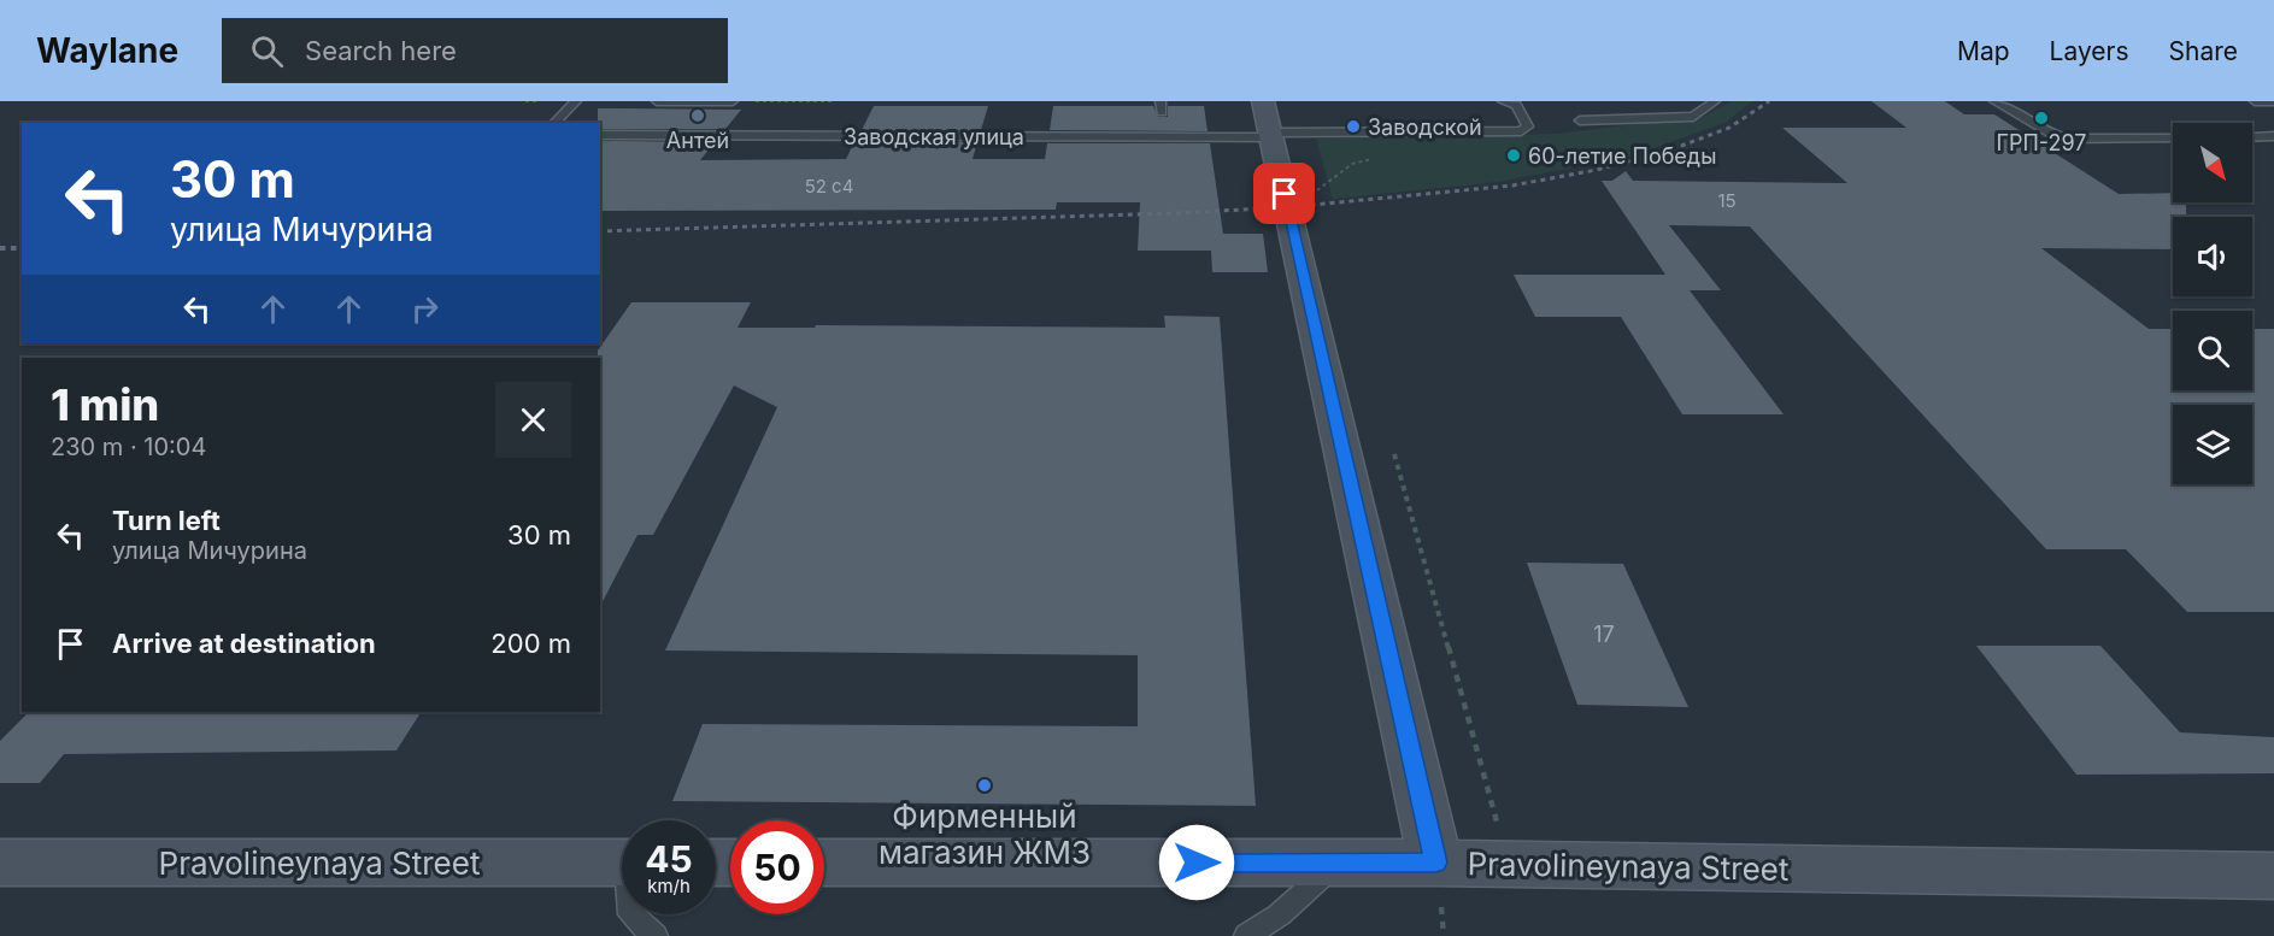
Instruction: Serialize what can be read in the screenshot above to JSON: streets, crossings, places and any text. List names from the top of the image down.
{
  "streets": {
    "main road": ["Pravolineynaya Street"],
    "lane": ["Заводская улица"]
  },
  "places": [
    "Антей",
    "ГРП-297",
    "Заводской",
    "60-летие Победы",
    "Фирменный магазин ЖМЗ"
  ],
  "house_numbers": ["52 с4", "15", "17"],
  "north": "bottom right",
  "page": {
    "header": "Waylane",
    "search": "Search here",
    "nav": ["Map", "Layers", "Share"],
    "turn": ["30 m", "улица Мичурина"],
    "heading": ["1 min", "230 m · 10:04"],
    "list": [
      {
        "name": "Turn left",
        "note": "улица Мичурина",
        "value": "30 m"
      },
      {
        "name": "Arrive at destination",
        "value": "200 m"
      }
    ],
    "speed": "45 km/h",
    "limit": "50"
  }
}
